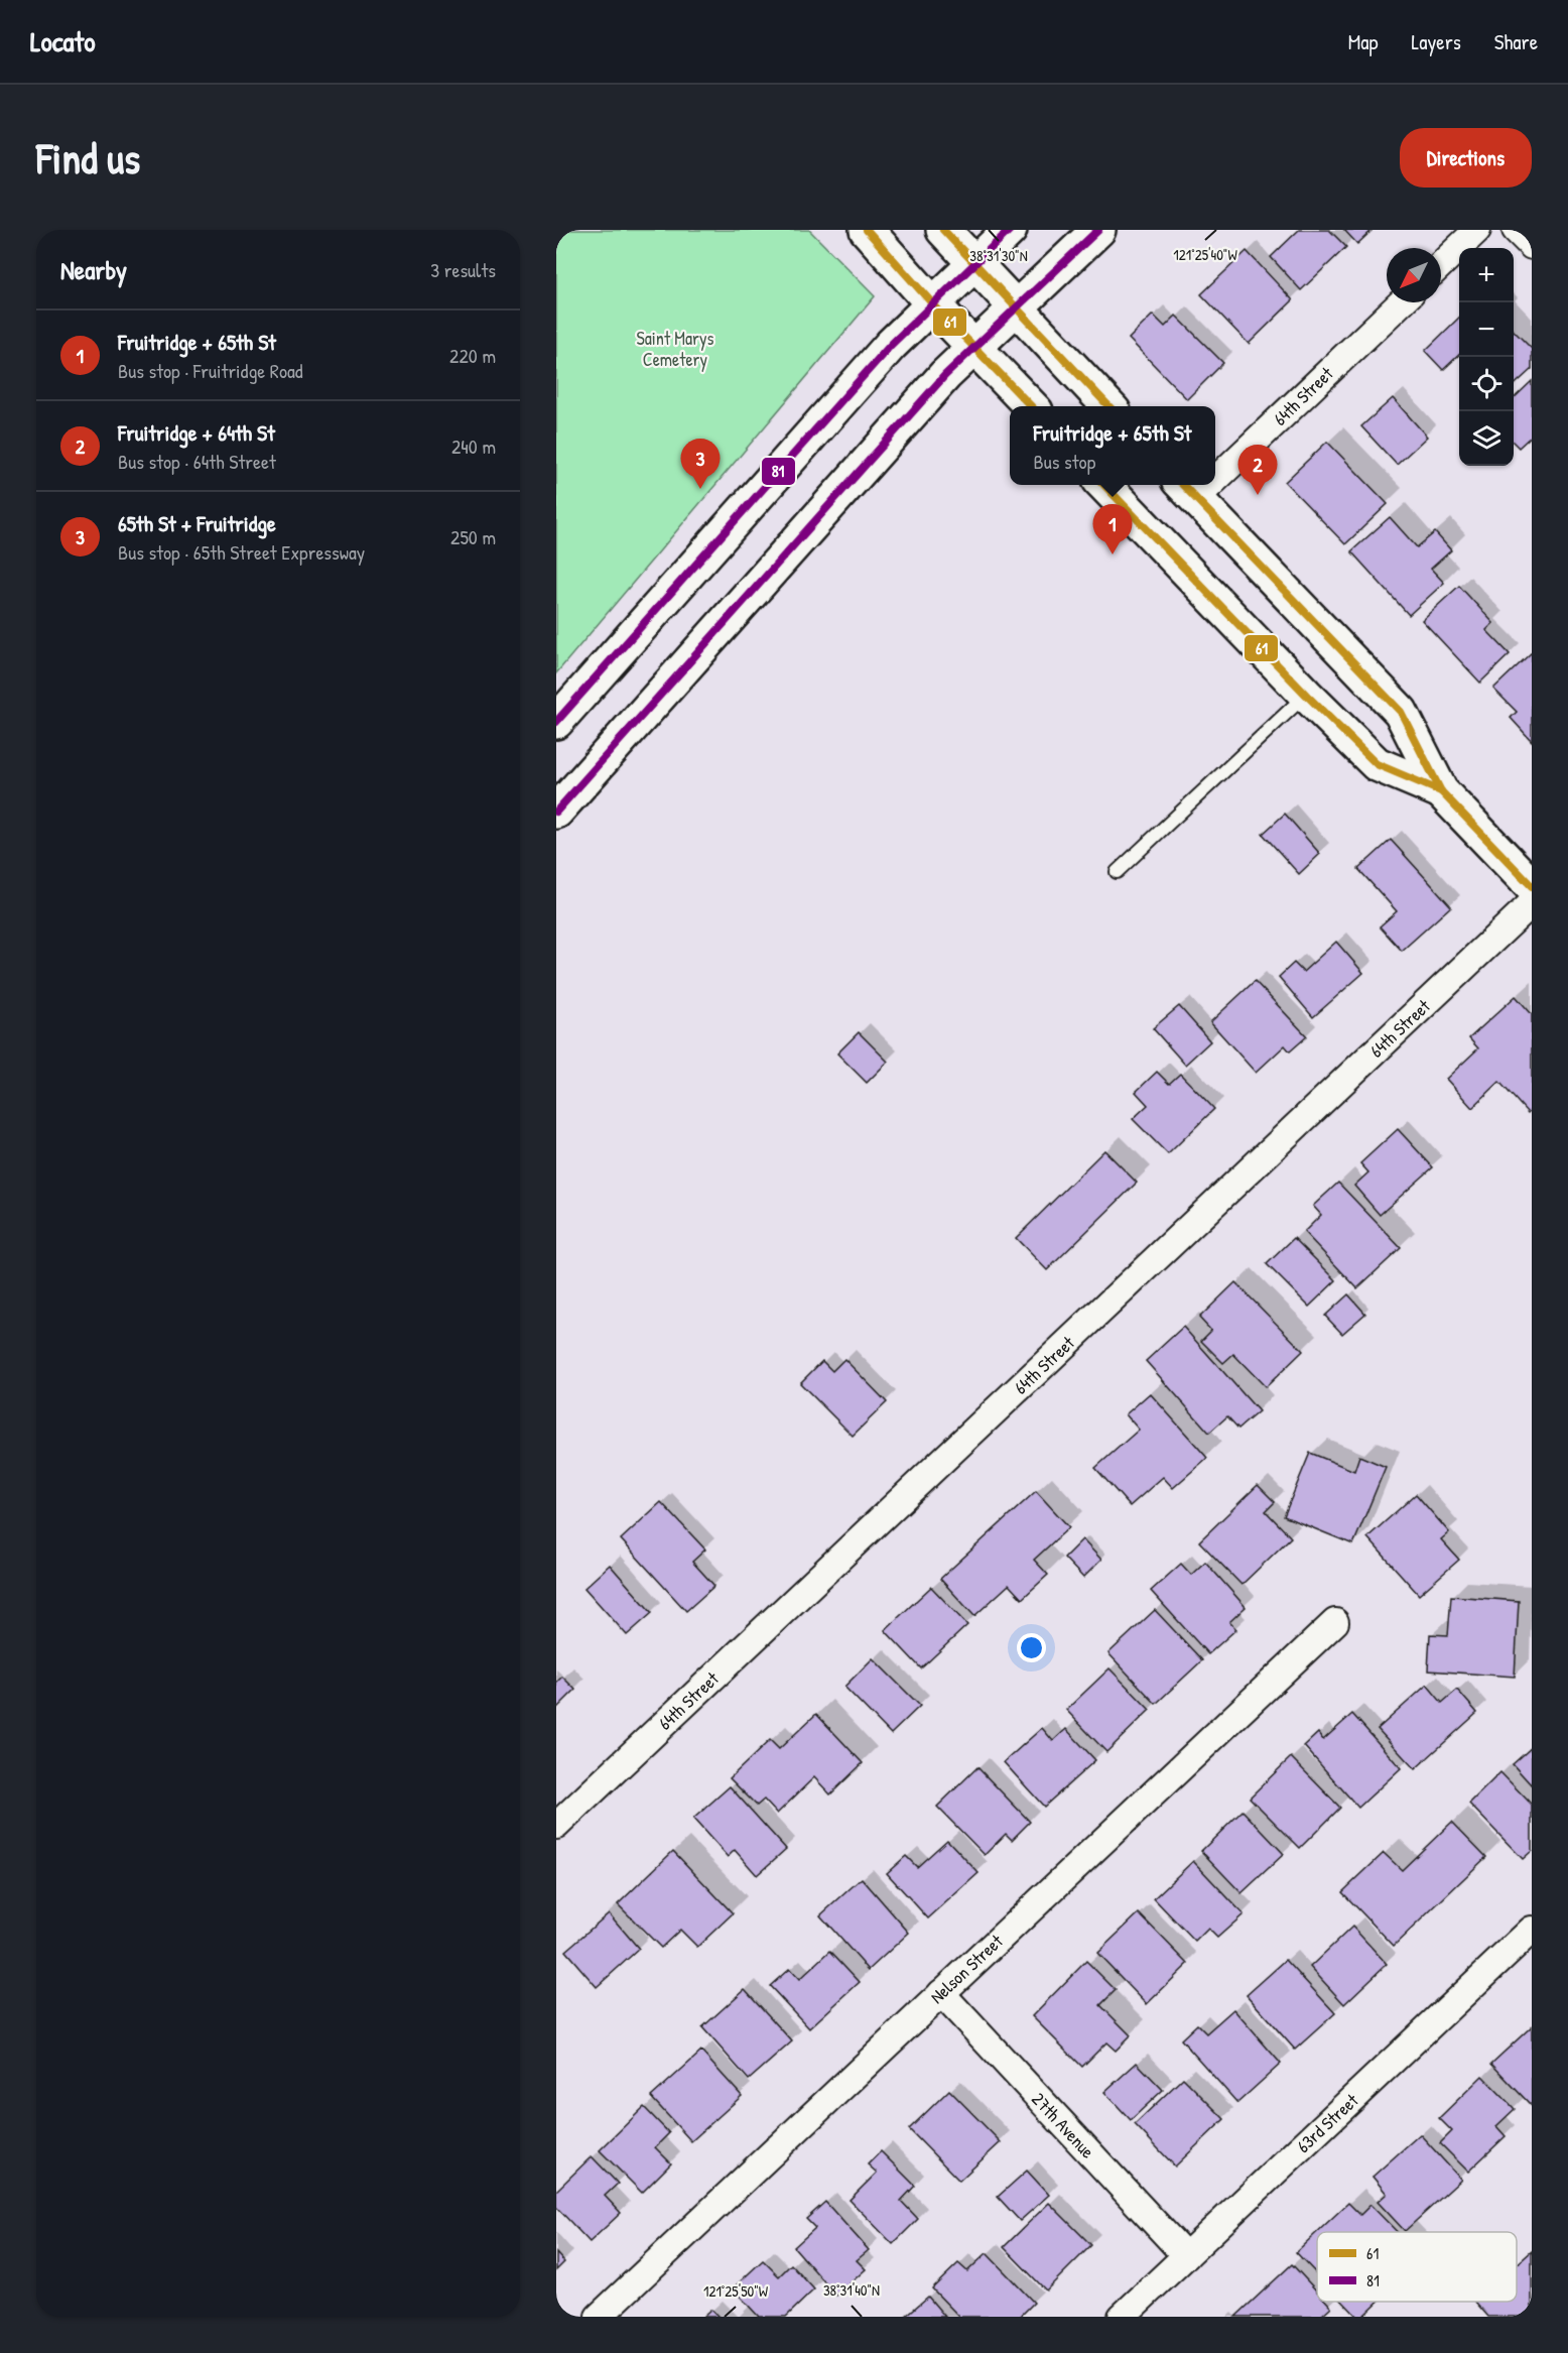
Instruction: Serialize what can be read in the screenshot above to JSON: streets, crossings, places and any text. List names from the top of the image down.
{
  "streets": {
    "street": [
      "64th Street",
      "Nelson Street",
      "63rd Street",
      "27th Avenue"
    ]
  },
  "crossings": [
    ["Nelson Street", "27th Avenue"],
    ["63rd Street", "27th Avenue"]
  ],
  "parks": ["Saint Marys Cemetery"],
  "lines": ["transit line 61", "transit line 81"],
  "legend": ["61", "81"],
  "north": "bottom left",
  "page": {
    "header": "Locato",
    "nav": ["Map", "Layers", "Share"],
    "buttons": "Directions",
    "title": "Find us",
    "heading": ["Nearby", "3 results"],
    "map_buttons": ["+", "−"],
    "list": [
      {
        "mark": "1",
        "name": "Fruitridge + 65th St",
        "note": "Bus stop · Fruitridge Road",
        "value": "220 m"
      },
      {
        "mark": "2",
        "name": "Fruitridge + 64th St",
        "note": "Bus stop · 64th Street",
        "value": "240 m"
      },
      {
        "mark": "3",
        "name": "65th St + Fruitridge",
        "note": "Bus stop · 65th Street Expressway",
        "value": "250 m"
      }
    ],
    "popup": ["Fruitridge + 65th St", "Bus stop"],
    "pins": ["3", "2", "1"]
  },
  "coordinates": [
    "121°25'40\"W",
    "38°31'30\"N",
    "38°31'40\"N",
    "121°25'50\"W"
  ]
}
